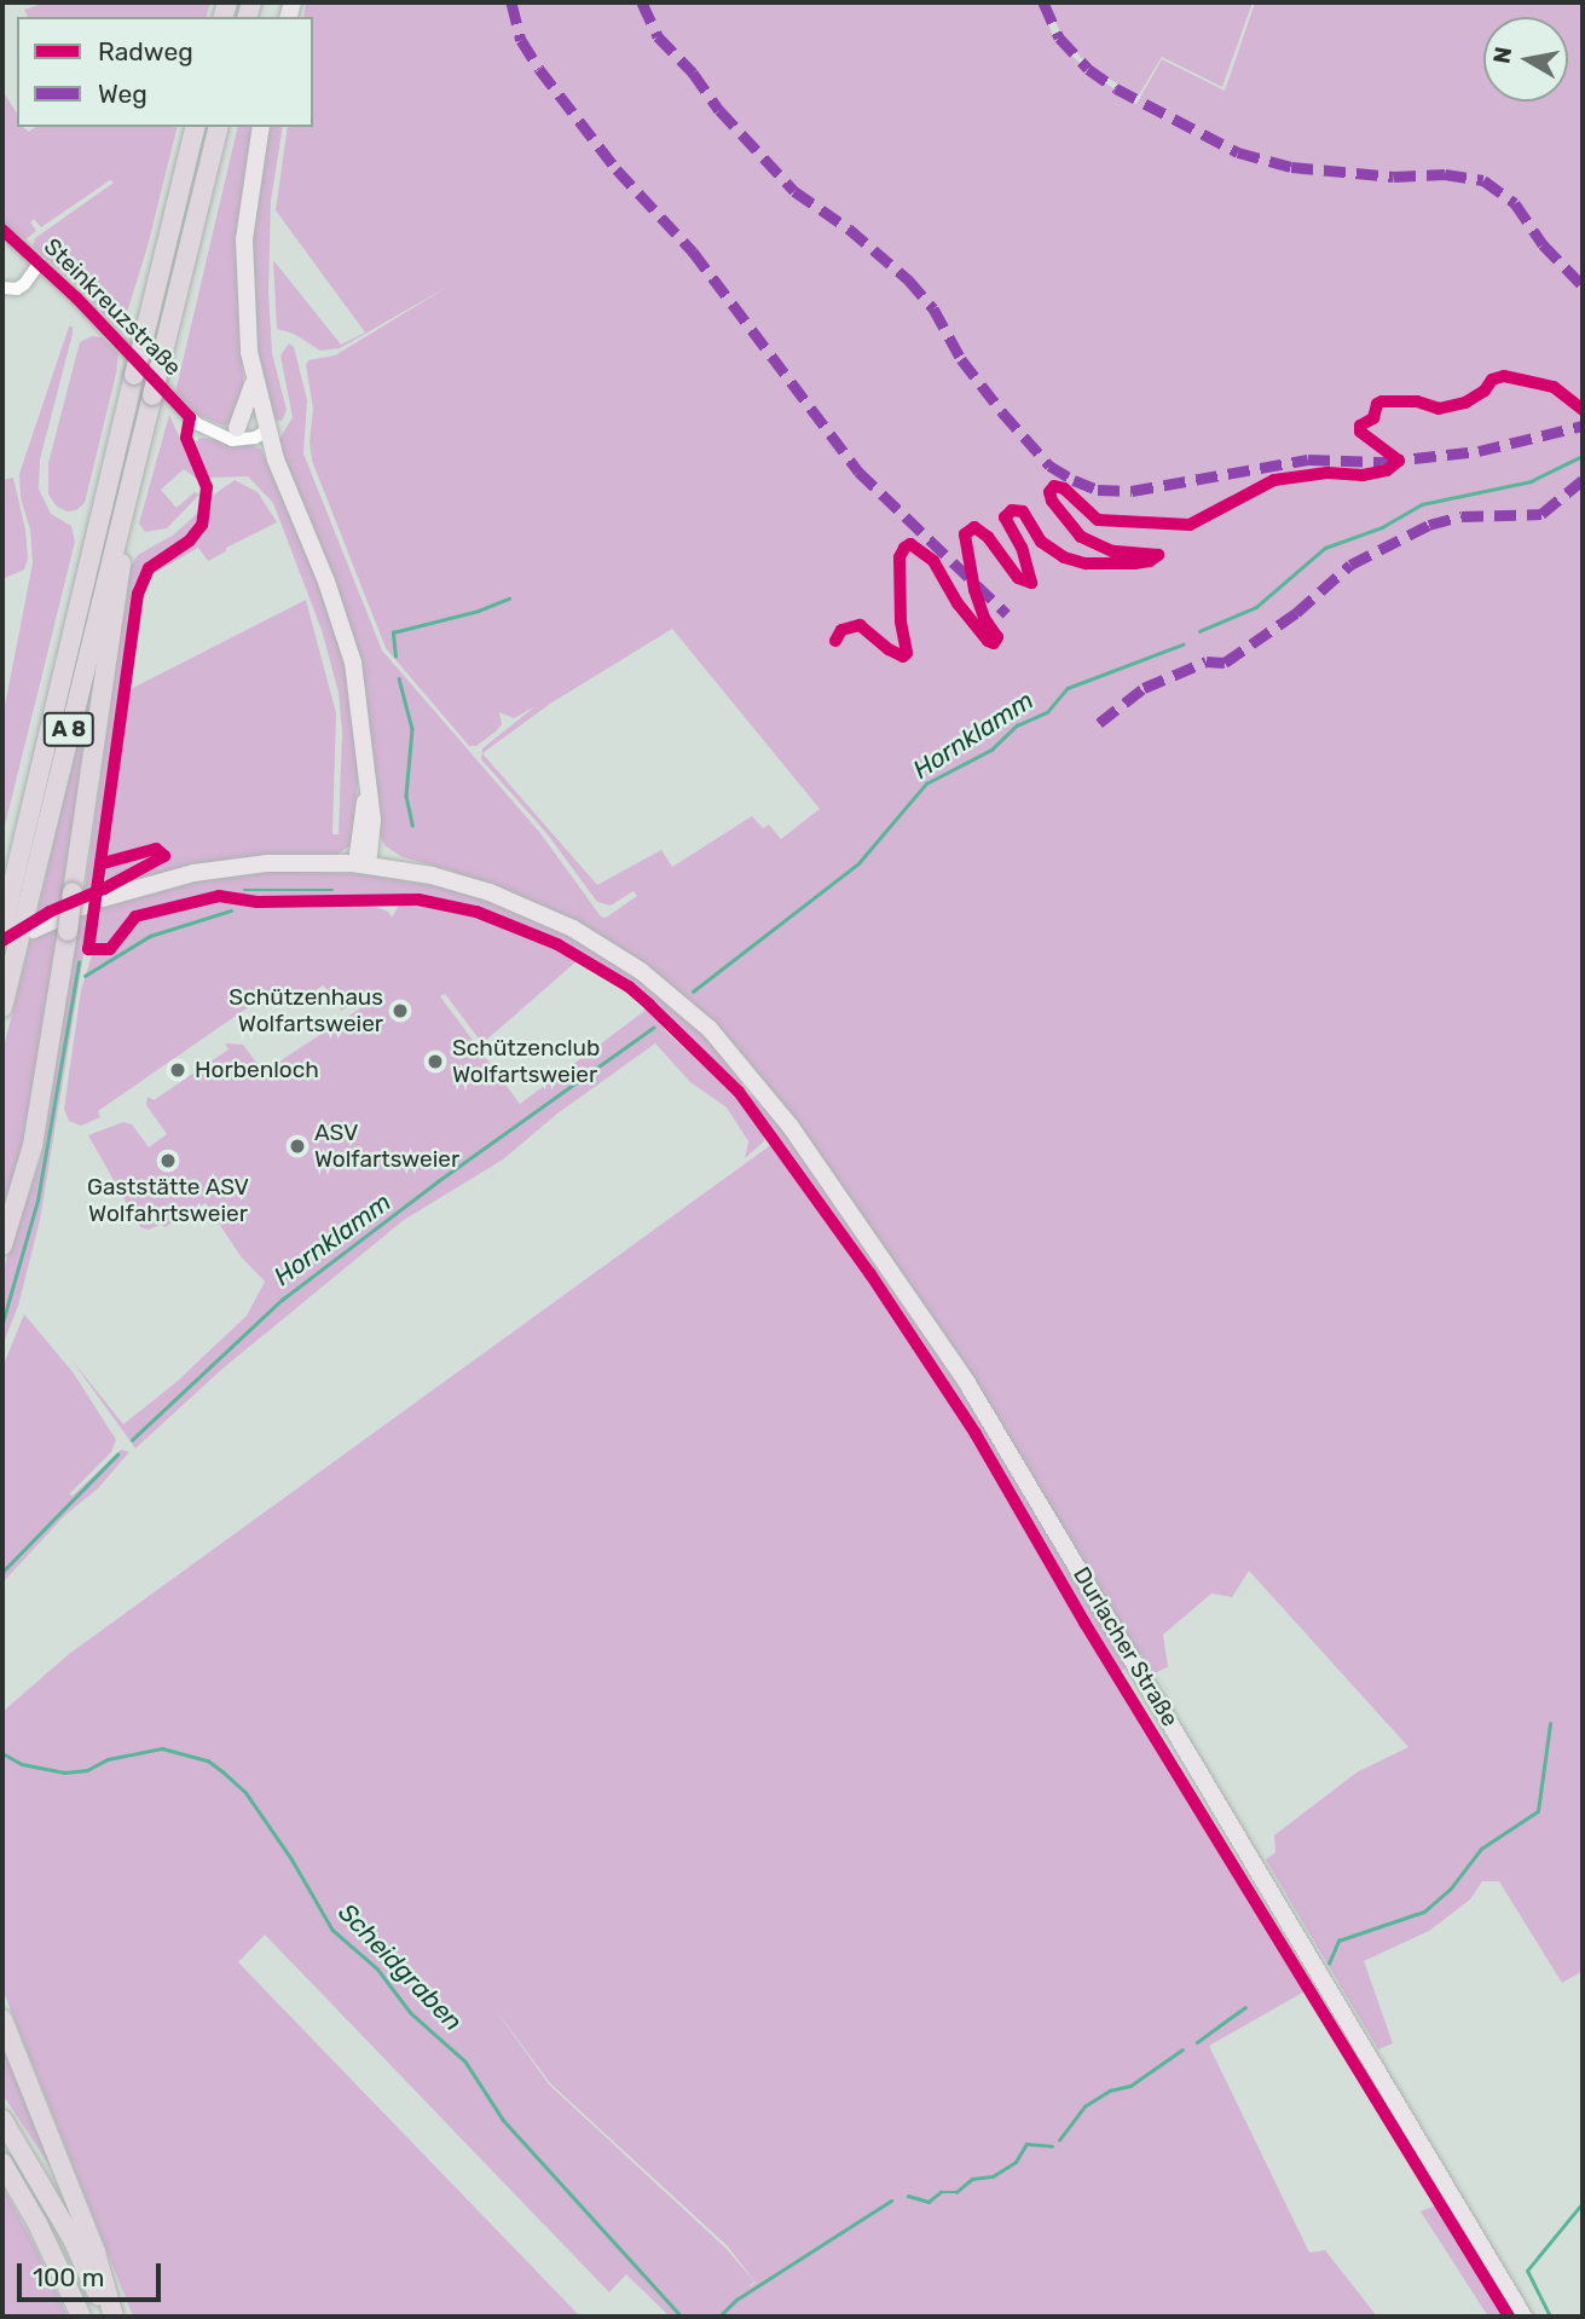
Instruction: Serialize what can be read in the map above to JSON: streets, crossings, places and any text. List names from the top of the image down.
{
  "streets": {
    "highway": ["A 8"],
    "main road": ["Durlacher Straße"],
    "street": ["Steinkreuzstraße"]
  },
  "crossings": [
    ["A 8", "Durlacher Straße"]
  ],
  "water": ["Hornklamm", "Scheidgraben"],
  "places": [
    "Schützenhaus Wolfartsweier",
    "Schützenclub Wolfartsweier",
    "Horbenloch",
    "ASV Wolfartsweier",
    "Gaststätte ASV Wolfahrtsweier"
  ],
  "legend": ["Radweg", "Weg"],
  "scale_bar": "100 m",
  "north": "left"
}
